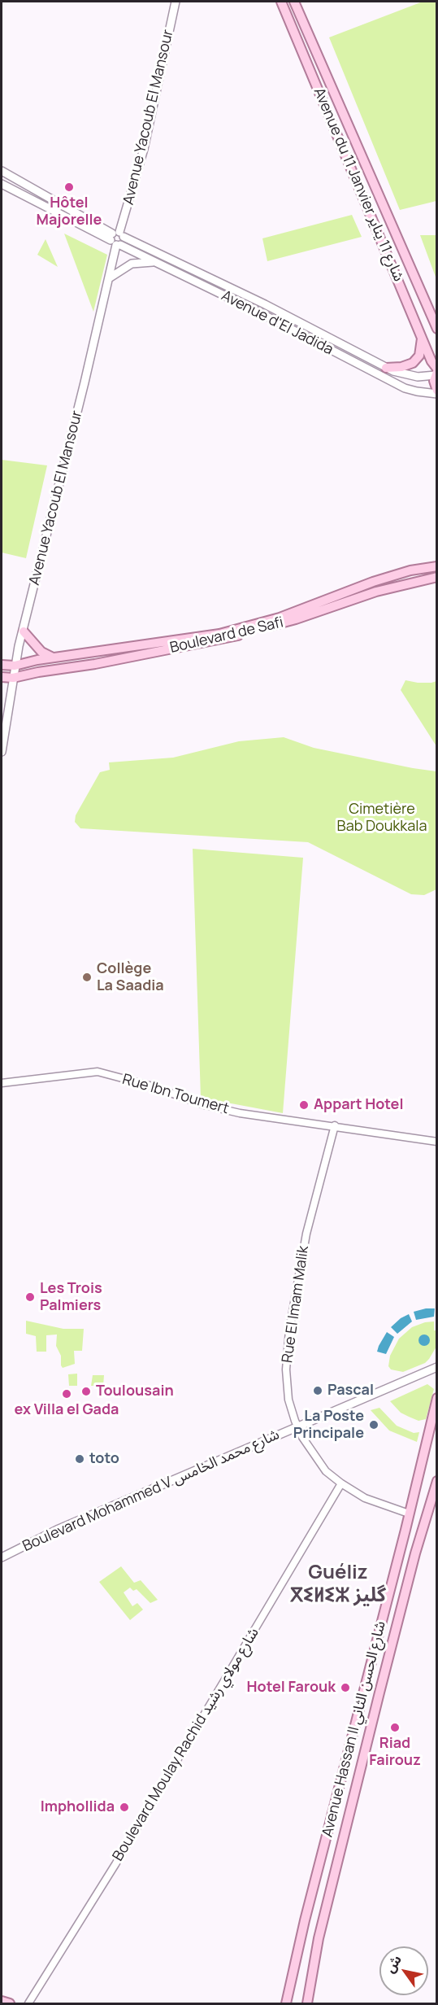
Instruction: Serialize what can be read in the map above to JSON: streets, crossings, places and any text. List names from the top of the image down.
{
  "streets": {
    "main road": [
      "Avenue Yacoub El Mansour",
      "Avenue du 11 Janvier شارع 11 يناير",
      "Avenue d'El Jadida",
      "Boulevard de Safi",
      "Boulevard Mohammed V شارع محمد الخامس",
      "Avenue Hassan II شارع الحسن الثاني"
    ],
    "street": ["Rue Ibn Toumert", "Rue El Imam Malik", "Boulevard Moulay Rachid شارع مولاي رشيد"]
  },
  "crossings": [
    ["Avenue Yacoub El Mansour", "Avenue d'El Jadida"],
    ["Avenue Yacoub El Mansour", "Boulevard de Safi"],
    ["Avenue du 11 Janvier شارع 11 يناير", "Avenue d'El Jadida"],
    ["Rue Ibn Toumert", "Rue El Imam Malik"],
    ["Rue El Imam Malik", "Boulevard Mohammed V شارع محمد الخامس"],
    ["Rue El Imam Malik", "Avenue Hassan II شارع الحسن الثاني"],
    ["Rue El Imam Malik", "Boulevard Moulay Rachid شارع مولاي رشيد"]
  ],
  "districts": ["Guéliz ⴳⵉⵍⵉⵣ گليز"],
  "parks": ["Cimetière Bab Doukkala"],
  "places": [
    "Hôtel Majorelle",
    "Collège La Saadia",
    "Appart Hotel",
    "Les Trois Palmiers",
    "Pascal",
    "Toulousain",
    "ex Villa el Gada",
    "La Poste Principale",
    "toto",
    "Hotel Farouk",
    "Riad Fairouz",
    "Imphollida"
  ],
  "north": "top left"
}
